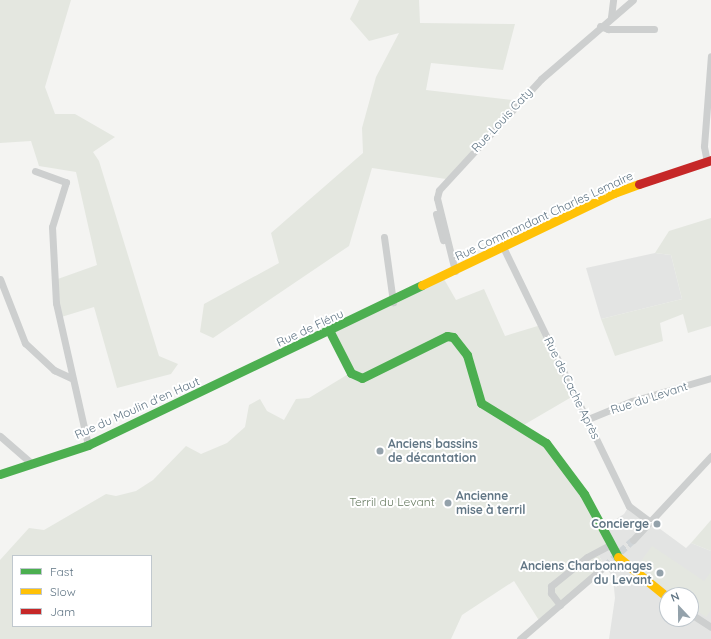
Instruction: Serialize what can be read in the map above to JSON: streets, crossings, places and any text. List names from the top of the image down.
{
  "streets": {
    "street": [
      "Rue Louis Caty",
      "Rue Commandant Charles Lemaire",
      "Rue de Flénu",
      "Rue de Cache Après",
      "Rue du Levant",
      "Rue du Moulin d'en Haut"
    ]
  },
  "crossings": [
    ["Rue Louis Caty", "Rue Commandant Charles Lemaire"],
    ["Rue Louis Caty", "Rue de Flénu"],
    ["Rue Commandant Charles Lemaire", "Rue de Flénu"],
    ["Rue Commandant Charles Lemaire", "Rue de Cache Après"],
    ["Rue de Flénu", "Rue du Moulin d'en Haut"],
    ["Rue de Cache Après", "Rue du Levant"]
  ],
  "parks": ["Terril du Levant"],
  "places": [
    "Anciens bassins de décantation",
    "Ancienne mise à terril",
    "Concierge",
    "Anciens Charbonnages du Levant"
  ],
  "legend": ["Fast", "Slow", "Jam"],
  "north": "top"
}
